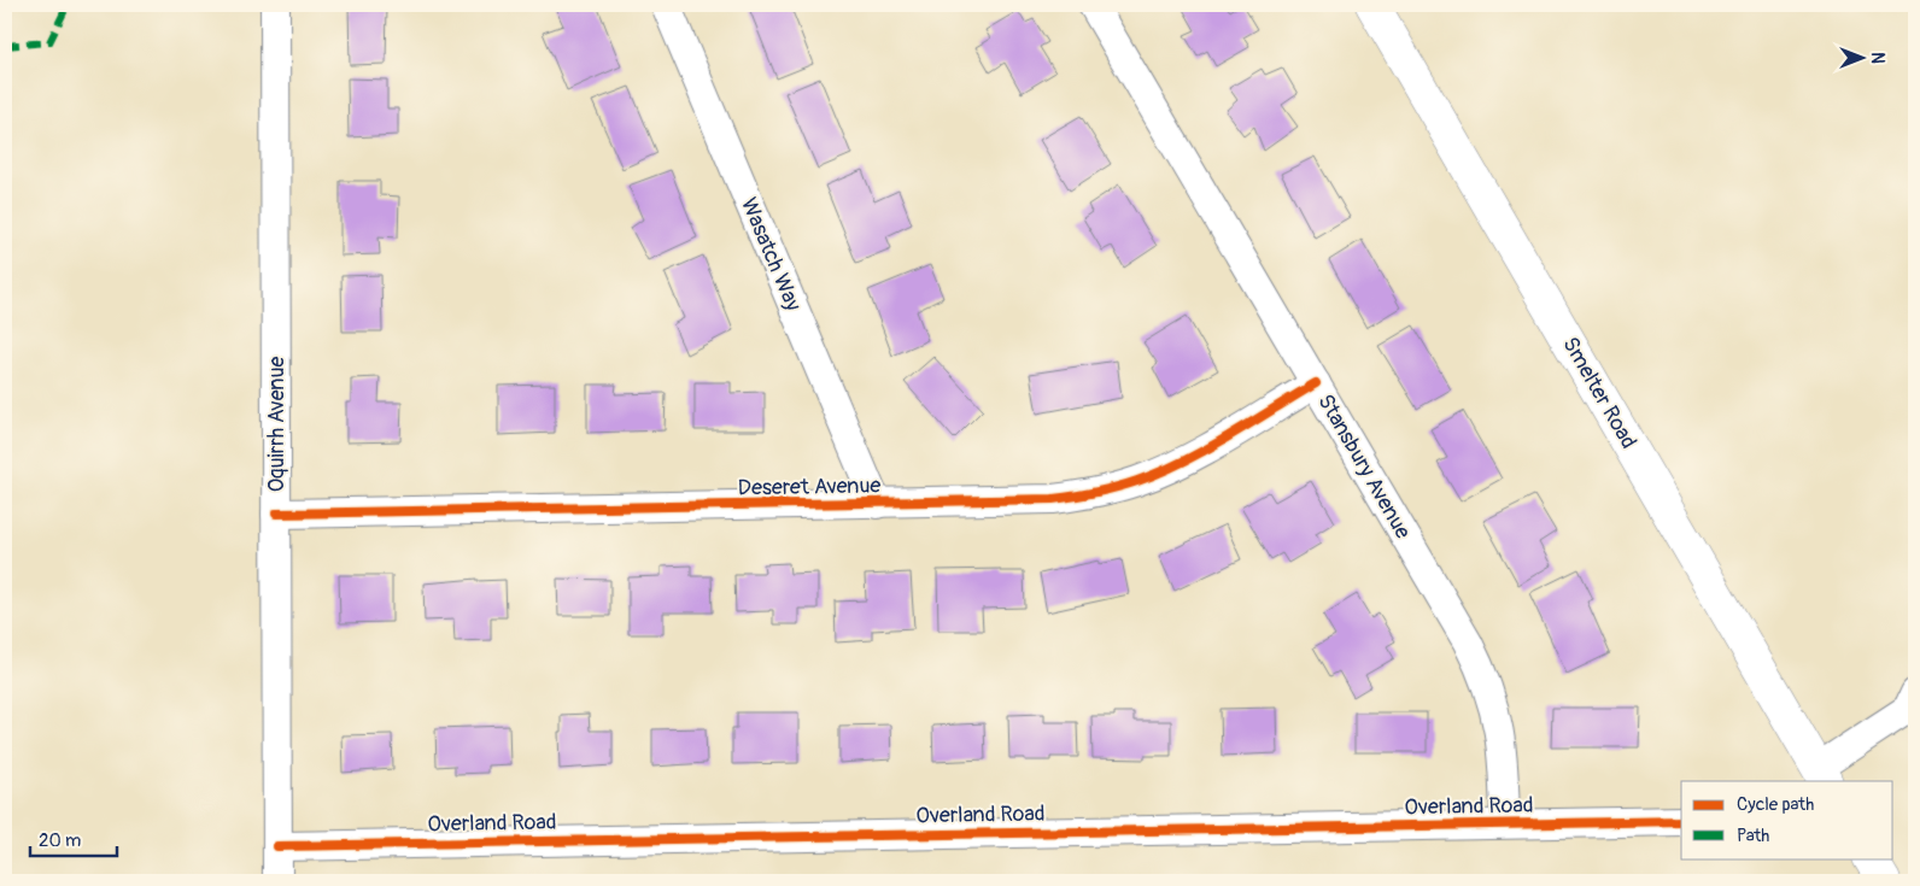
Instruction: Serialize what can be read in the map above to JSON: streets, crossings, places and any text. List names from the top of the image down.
{
  "streets": {
    "street": [
      "Wasatch Way",
      "Smelter Road",
      "Oquirrh Avenue",
      "Stansbury Avenue",
      "Deseret Avenue",
      "Overland Road"
    ]
  },
  "crossings": [
    ["Wasatch Way", "Deseret Avenue"],
    ["Oquirrh Avenue", "Deseret Avenue"],
    ["Oquirrh Avenue", "Overland Road"],
    ["Stansbury Avenue", "Deseret Avenue"],
    ["Stansbury Avenue", "Overland Road"]
  ],
  "legend": ["Cycle path", "Path"],
  "scale_bar": "20 m",
  "north": "right"
}
